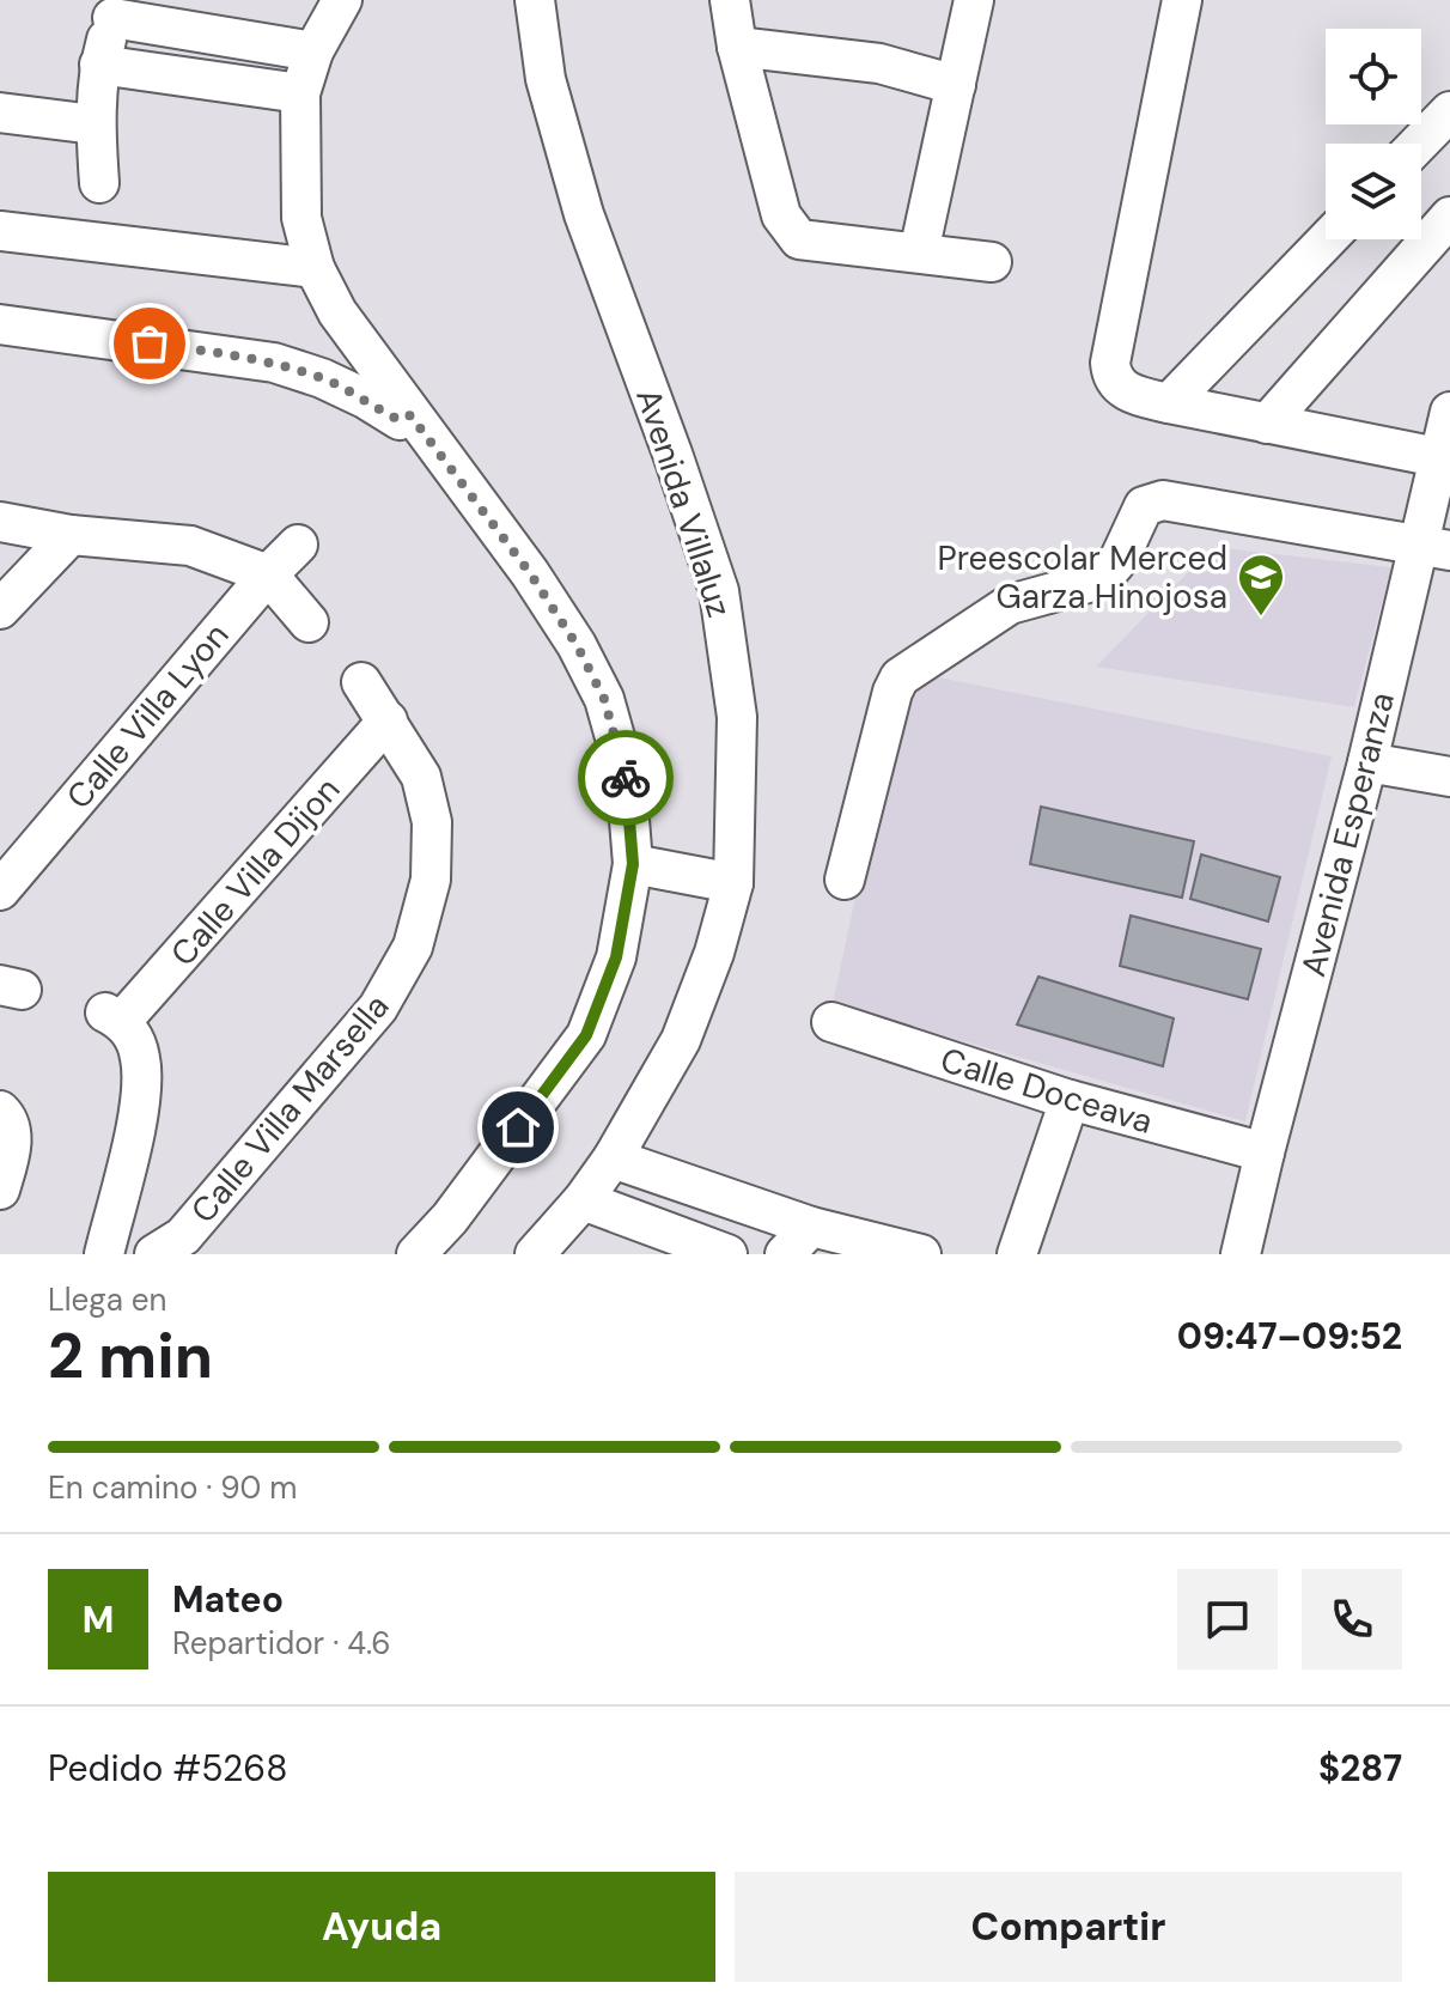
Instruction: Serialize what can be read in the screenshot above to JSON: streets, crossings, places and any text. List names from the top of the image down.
{
  "streets": {
    "street": [
      "Avenida Villaluz",
      "Calle Villa Lyon",
      "Avenida Esperanza",
      "Calle Villa Dijon",
      "Calle Doceava",
      "Calle Villa Marsella"
    ]
  },
  "crossings": [
    ["Avenida Esperanza", "Calle Doceava"],
    ["Calle Villa Dijon", "Calle Villa Marsella"]
  ],
  "places": {
    "school or university": ["Preescolar Merced Garza Hinojosa"]
  },
  "page": {
    "heading": ["2 min", "Llega en", "09:47–09:52"],
    "panel": [
      "Mateo",
      "Repartidor · 4.6",
      "Pedido #5268",
      "$287"
    ],
    "bar": "En camino · 90 m",
    "round": "M",
    "buttons": ["Ayuda", "Compartir"]
  }
}
